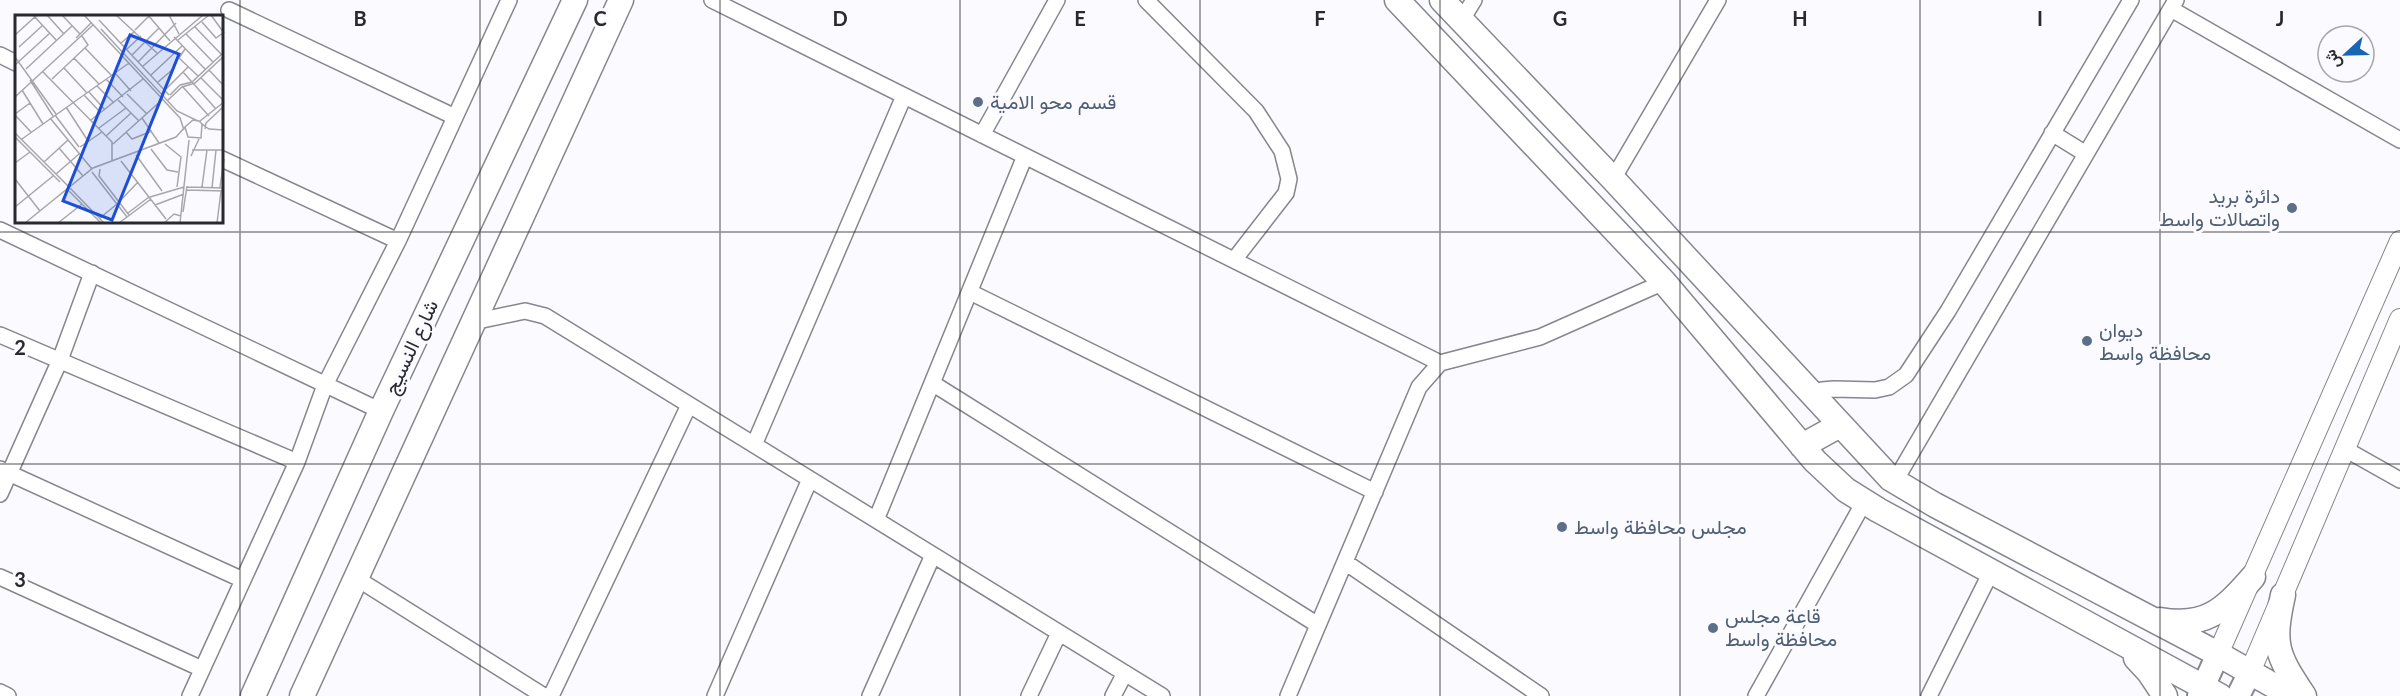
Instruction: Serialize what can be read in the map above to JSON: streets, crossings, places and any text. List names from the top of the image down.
{
  "streets": {
    "main road": ["شارع النسيج"]
  },
  "places": [
    "قسم محو الامية",
    "دائرة بريد واتصالات واسط",
    "ديوان محافظة واسط",
    "مجلس محافظة واسط",
    "قاعة مجلس محافظة واسط"
  ],
  "north": "left",
  "grid": {
    "columns": [
      "B",
      "C",
      "D",
      "E",
      "F",
      "G",
      "H",
      "I",
      "J"
    ],
    "rows": ["2", "3"]
  }
}
